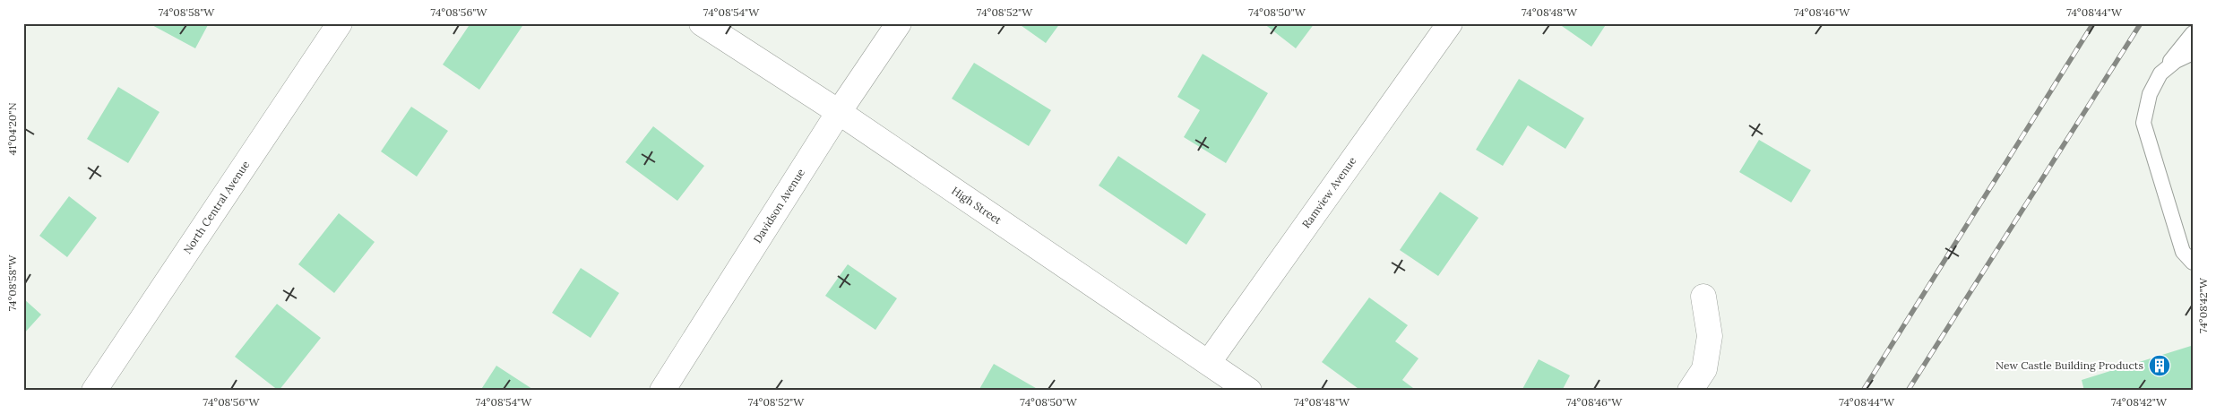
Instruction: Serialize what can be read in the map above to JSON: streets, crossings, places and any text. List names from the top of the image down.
{
  "streets": {
    "street": [
      "Ramview Avenue",
      "High Street",
      "Davidson Avenue",
      "North Central Avenue"
    ]
  },
  "crossings": [
    ["Ramview Avenue", "High Street"],
    ["High Street", "Davidson Avenue"]
  ],
  "places": {
    "building": ["New Castle Building Products"]
  },
  "coordinates": [
    "74°08'58\"W",
    "74°08'56\"W",
    "74°08'54\"W",
    "74°08'52\"W",
    "74°08'50\"W",
    "74°08'48\"W",
    "74°08'46\"W",
    "74°08'44\"W",
    "41°04'20\"N",
    "74°08'42\"W"
  ]
}
